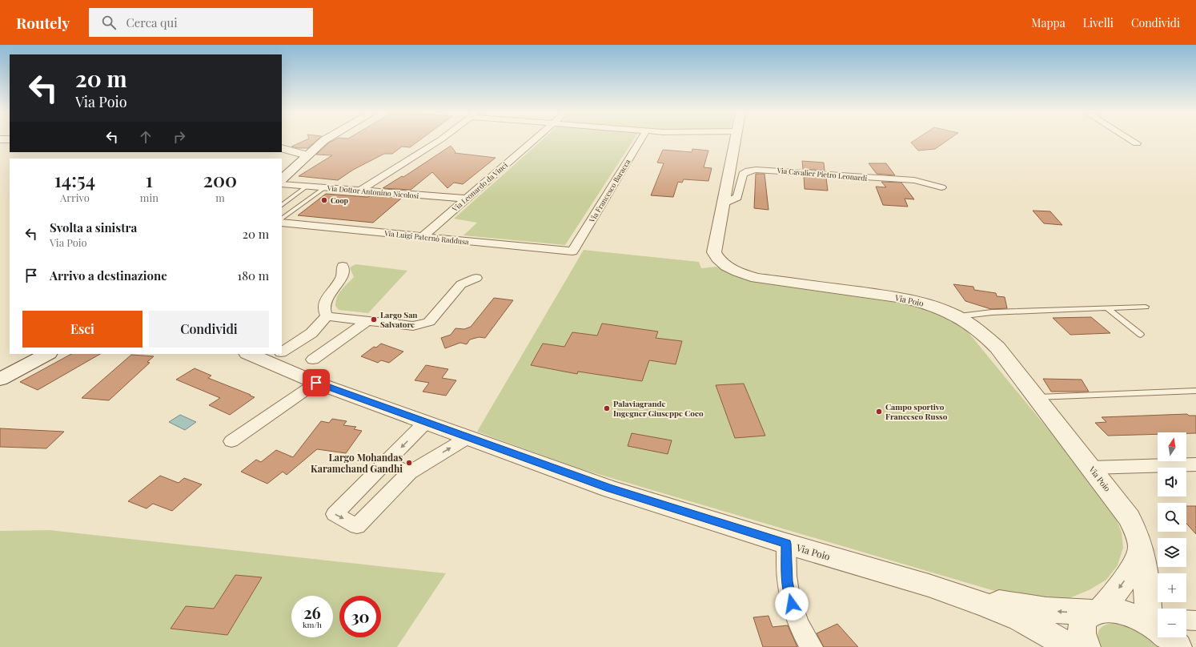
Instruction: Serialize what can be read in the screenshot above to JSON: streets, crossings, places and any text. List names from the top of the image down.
{
  "streets": {
    "street": [
      "Via Cavalier Pietro Leonardi",
      "Via Leonardo da Vinci",
      "Via Francesco Baracca",
      "Via Dottor Antonino Nicolosi",
      "Via Luigi Paternò Raddusa",
      "Via Poio"
    ]
  },
  "crossings": [
    ["Via Cavalier Pietro Leonardi", "Via Poio"],
    ["Via Leonardo da Vinci", "Via Dottor Antonino Nicolosi"],
    ["Via Leonardo da Vinci", "Via Luigi Paternò Raddusa"],
    ["Via Francesco Baracca", "Via Luigi Paternò Raddusa"]
  ],
  "places": [
    "Coop",
    "Largo San Salvatore",
    "Palaviagrande Ingegner Giuseppe Coco",
    "Campo sportivo Francesco Russo",
    "Largo Mohandas Karamchand Gandhi"
  ],
  "north": "top",
  "page": {
    "header": "Routely",
    "search": "Cerca qui",
    "nav": ["Mappa", "Livelli", "Condividi"],
    "turn": ["20 m", "Via Poio"],
    "eta": [
      "14:54",
      "Arrivo",
      "1",
      "min",
      "200",
      "m"
    ],
    "list": [
      {
        "name": "Svolta a sinistra",
        "note": "Via Poio",
        "value": "20 m"
      },
      {
        "name": "Arrivo a destinazione",
        "value": "180 m"
      }
    ],
    "buttons": ["Esci", "Condividi"],
    "map_buttons": ["+", "−"],
    "speed": "26 km/h",
    "limit": "30"
  }
}
